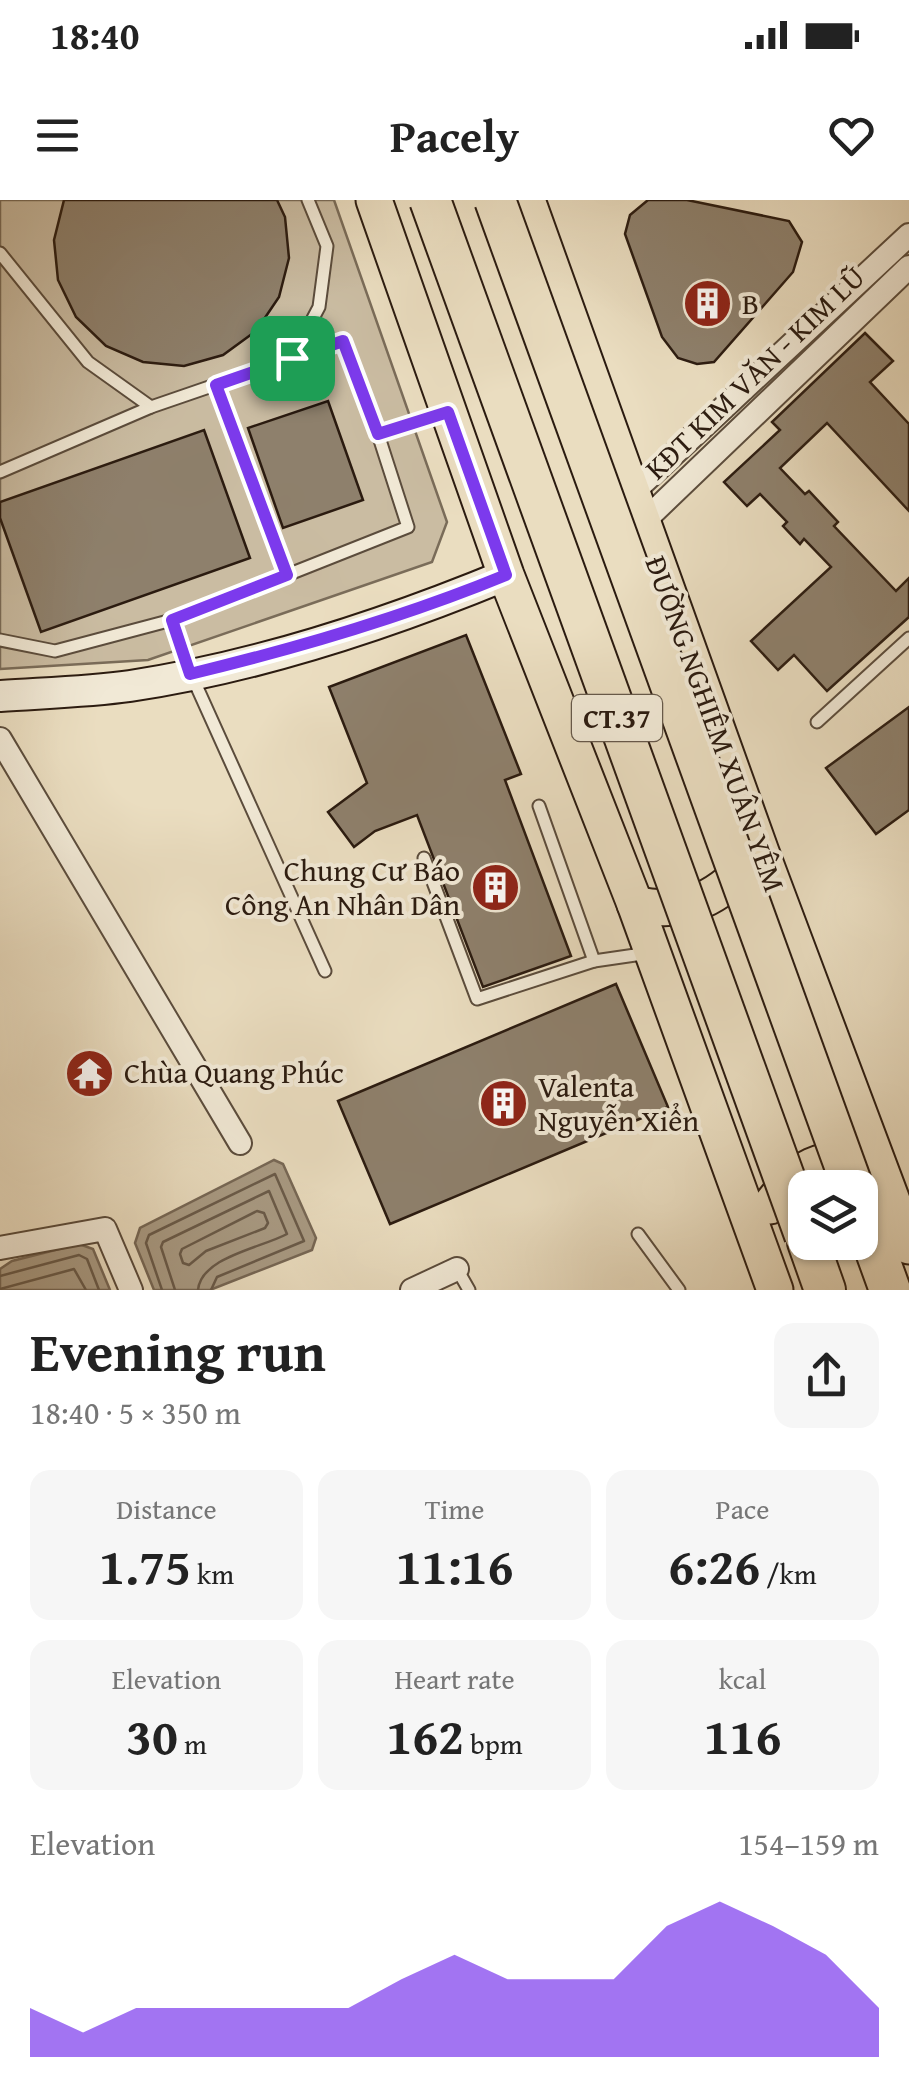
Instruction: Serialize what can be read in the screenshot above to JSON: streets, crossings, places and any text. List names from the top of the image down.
{
  "streets": {
    "highway": ["CT.37"],
    "main road": ["ĐƯỜNG NGHIÊM XUÂN YÊM"],
    "street": ["KĐT KIM VĂN - KIM LŨ"]
  },
  "crossings": [
    ["KĐT KIM VĂN - KIM LŨ", "ĐƯỜNG NGHIÊM XUÂN YÊM"]
  ],
  "places": {
    "building": ["B", "Chung Cư Báo Công An Nhân Dân", "Valenta Nguyễn Xiển"],
    "temple": ["Chùa Quang Phúc"]
  },
  "page": {
    "status": "18:40",
    "header": "Pacely",
    "heading": ["Evening run", "18:40 · 5 × 350 m"],
    "stats": [
      ["Distance", "1.75 km"],
      ["Time", "11:16"],
      ["Pace", "6:26 /km"],
      ["Elevation", "30 m"],
      ["Heart rate", "162 bpm"],
      ["kcal", "116"]
    ],
    "chart": ["Elevation", "154–159 m"]
  }
}
